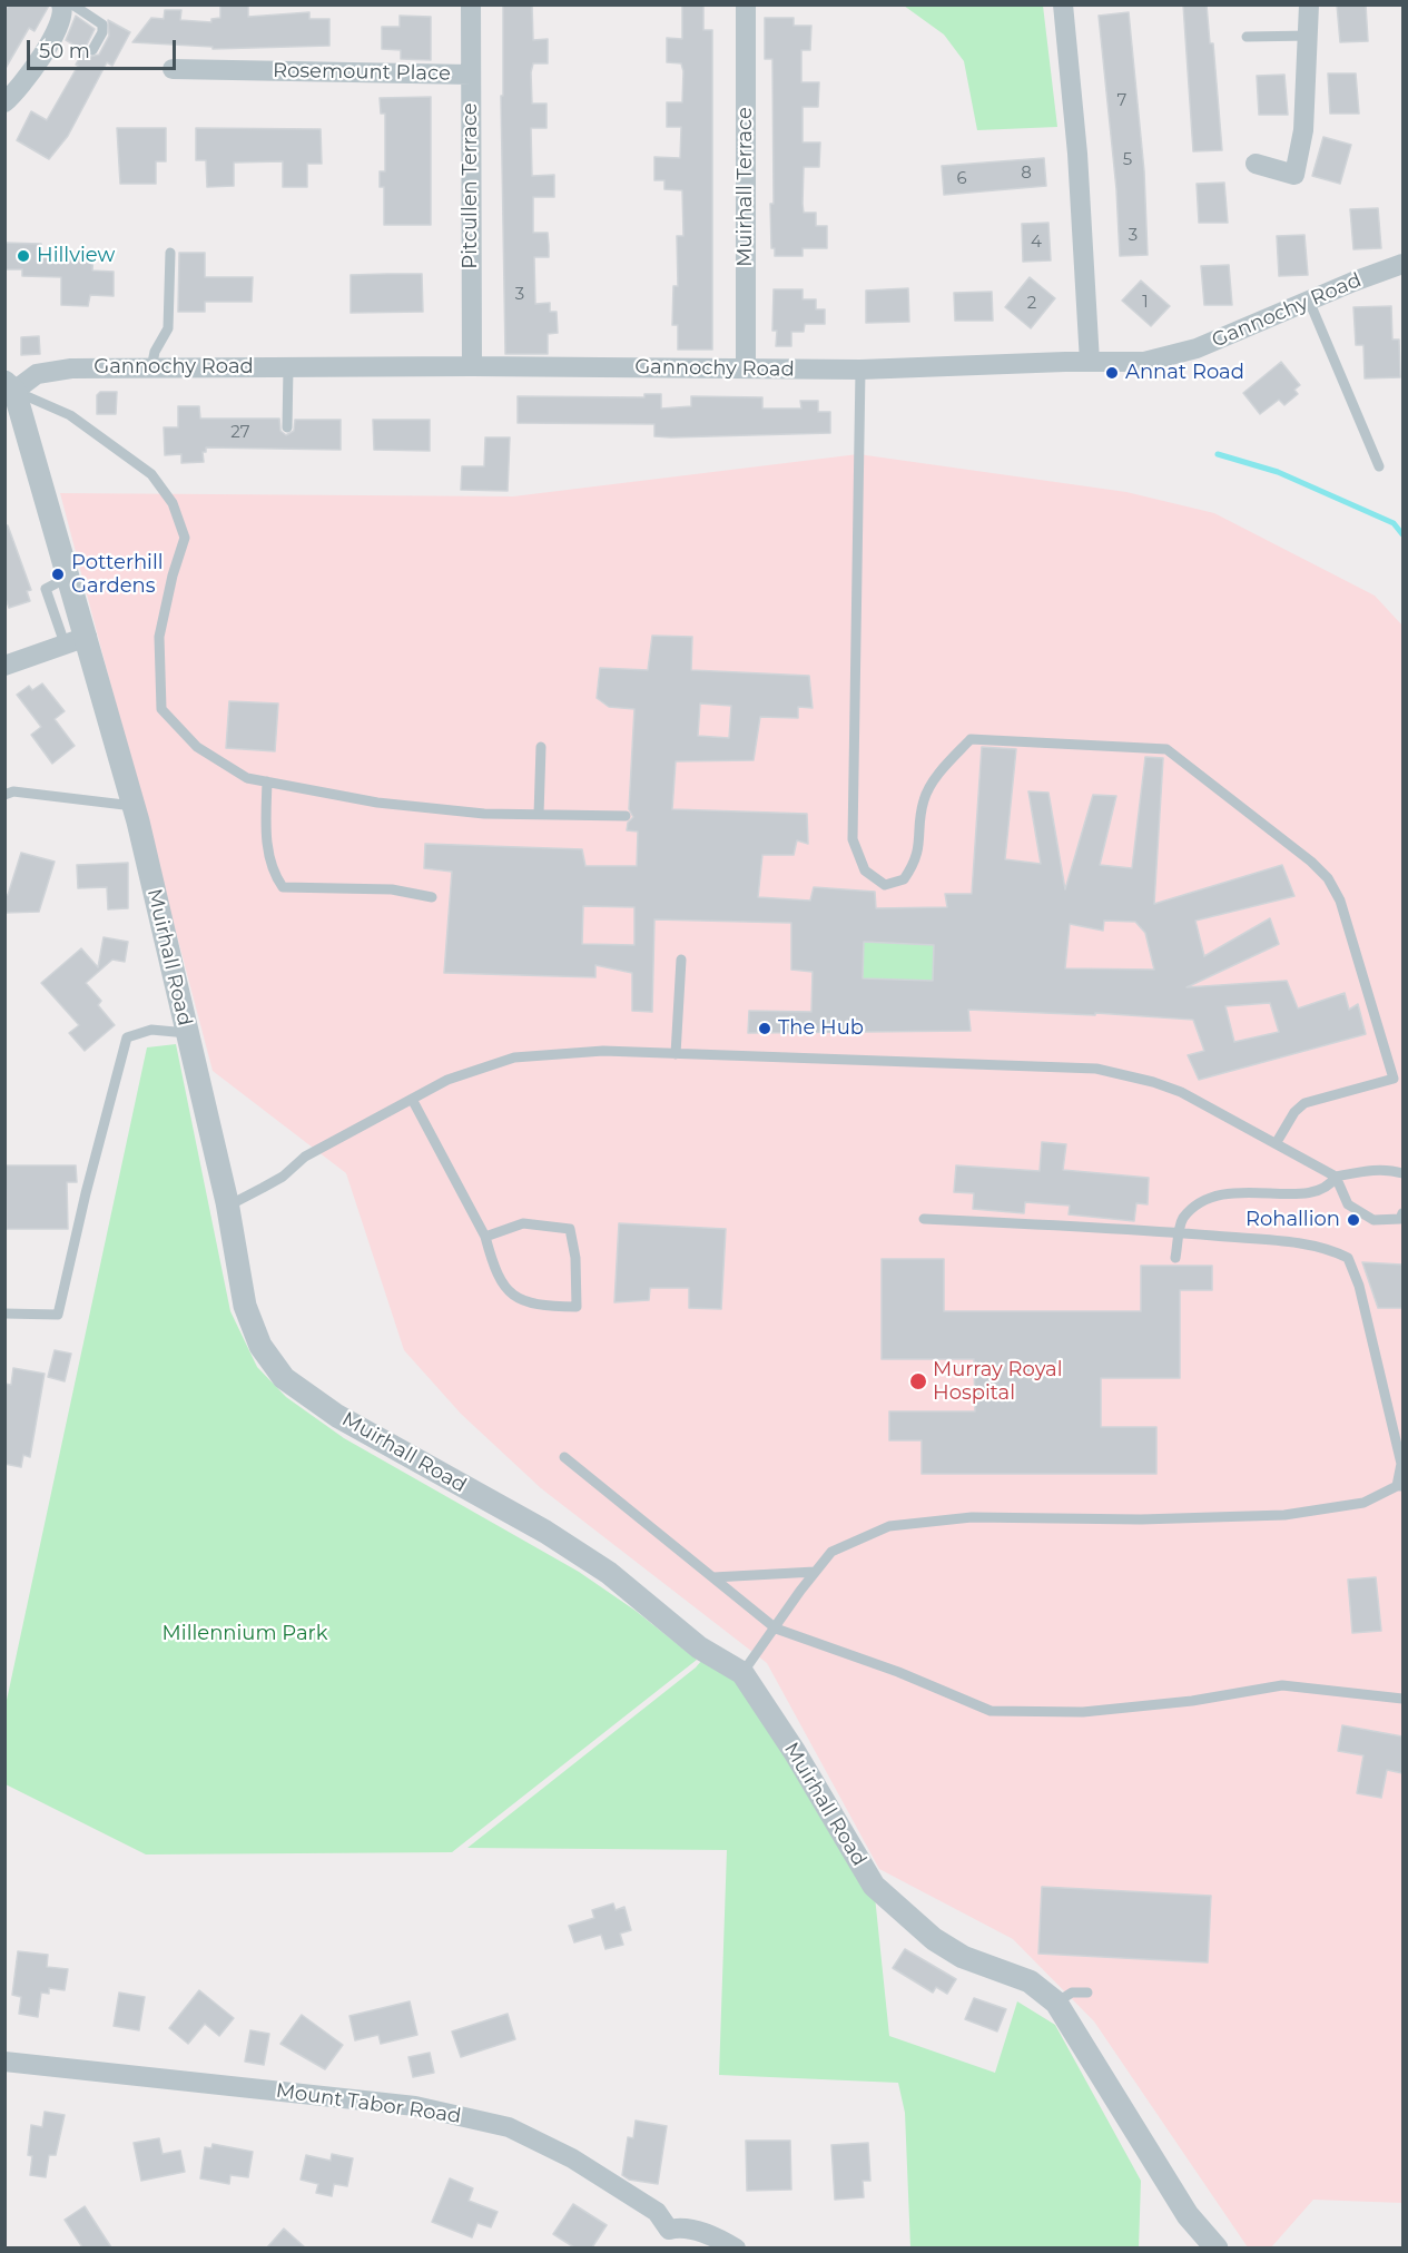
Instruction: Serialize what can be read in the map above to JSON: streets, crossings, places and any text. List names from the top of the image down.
{
  "streets": {
    "street": [
      "Rosemount Place",
      "Pitcullen Terrace",
      "Muirhall Terrace",
      "Gannochy Road",
      "Muirhall Road",
      "Mount Tabor Road"
    ]
  },
  "crossings": [
    ["Rosemount Place", "Pitcullen Terrace"],
    ["Pitcullen Terrace", "Gannochy Road"],
    ["Muirhall Terrace", "Gannochy Road"],
    ["Gannochy Road", "Muirhall Road"]
  ],
  "parks": ["Millennium Park"],
  "places": [
    "Hillview",
    "Annat Road",
    "Potterhill Gardens",
    "The Hub",
    "Rohallion",
    "Murray Royal Hospital"
  ],
  "house_numbers": [
    "7",
    "5",
    "8",
    "6",
    "3",
    "4",
    "3",
    "1",
    "2",
    "27"
  ],
  "scale_bar": "50 m"
}
